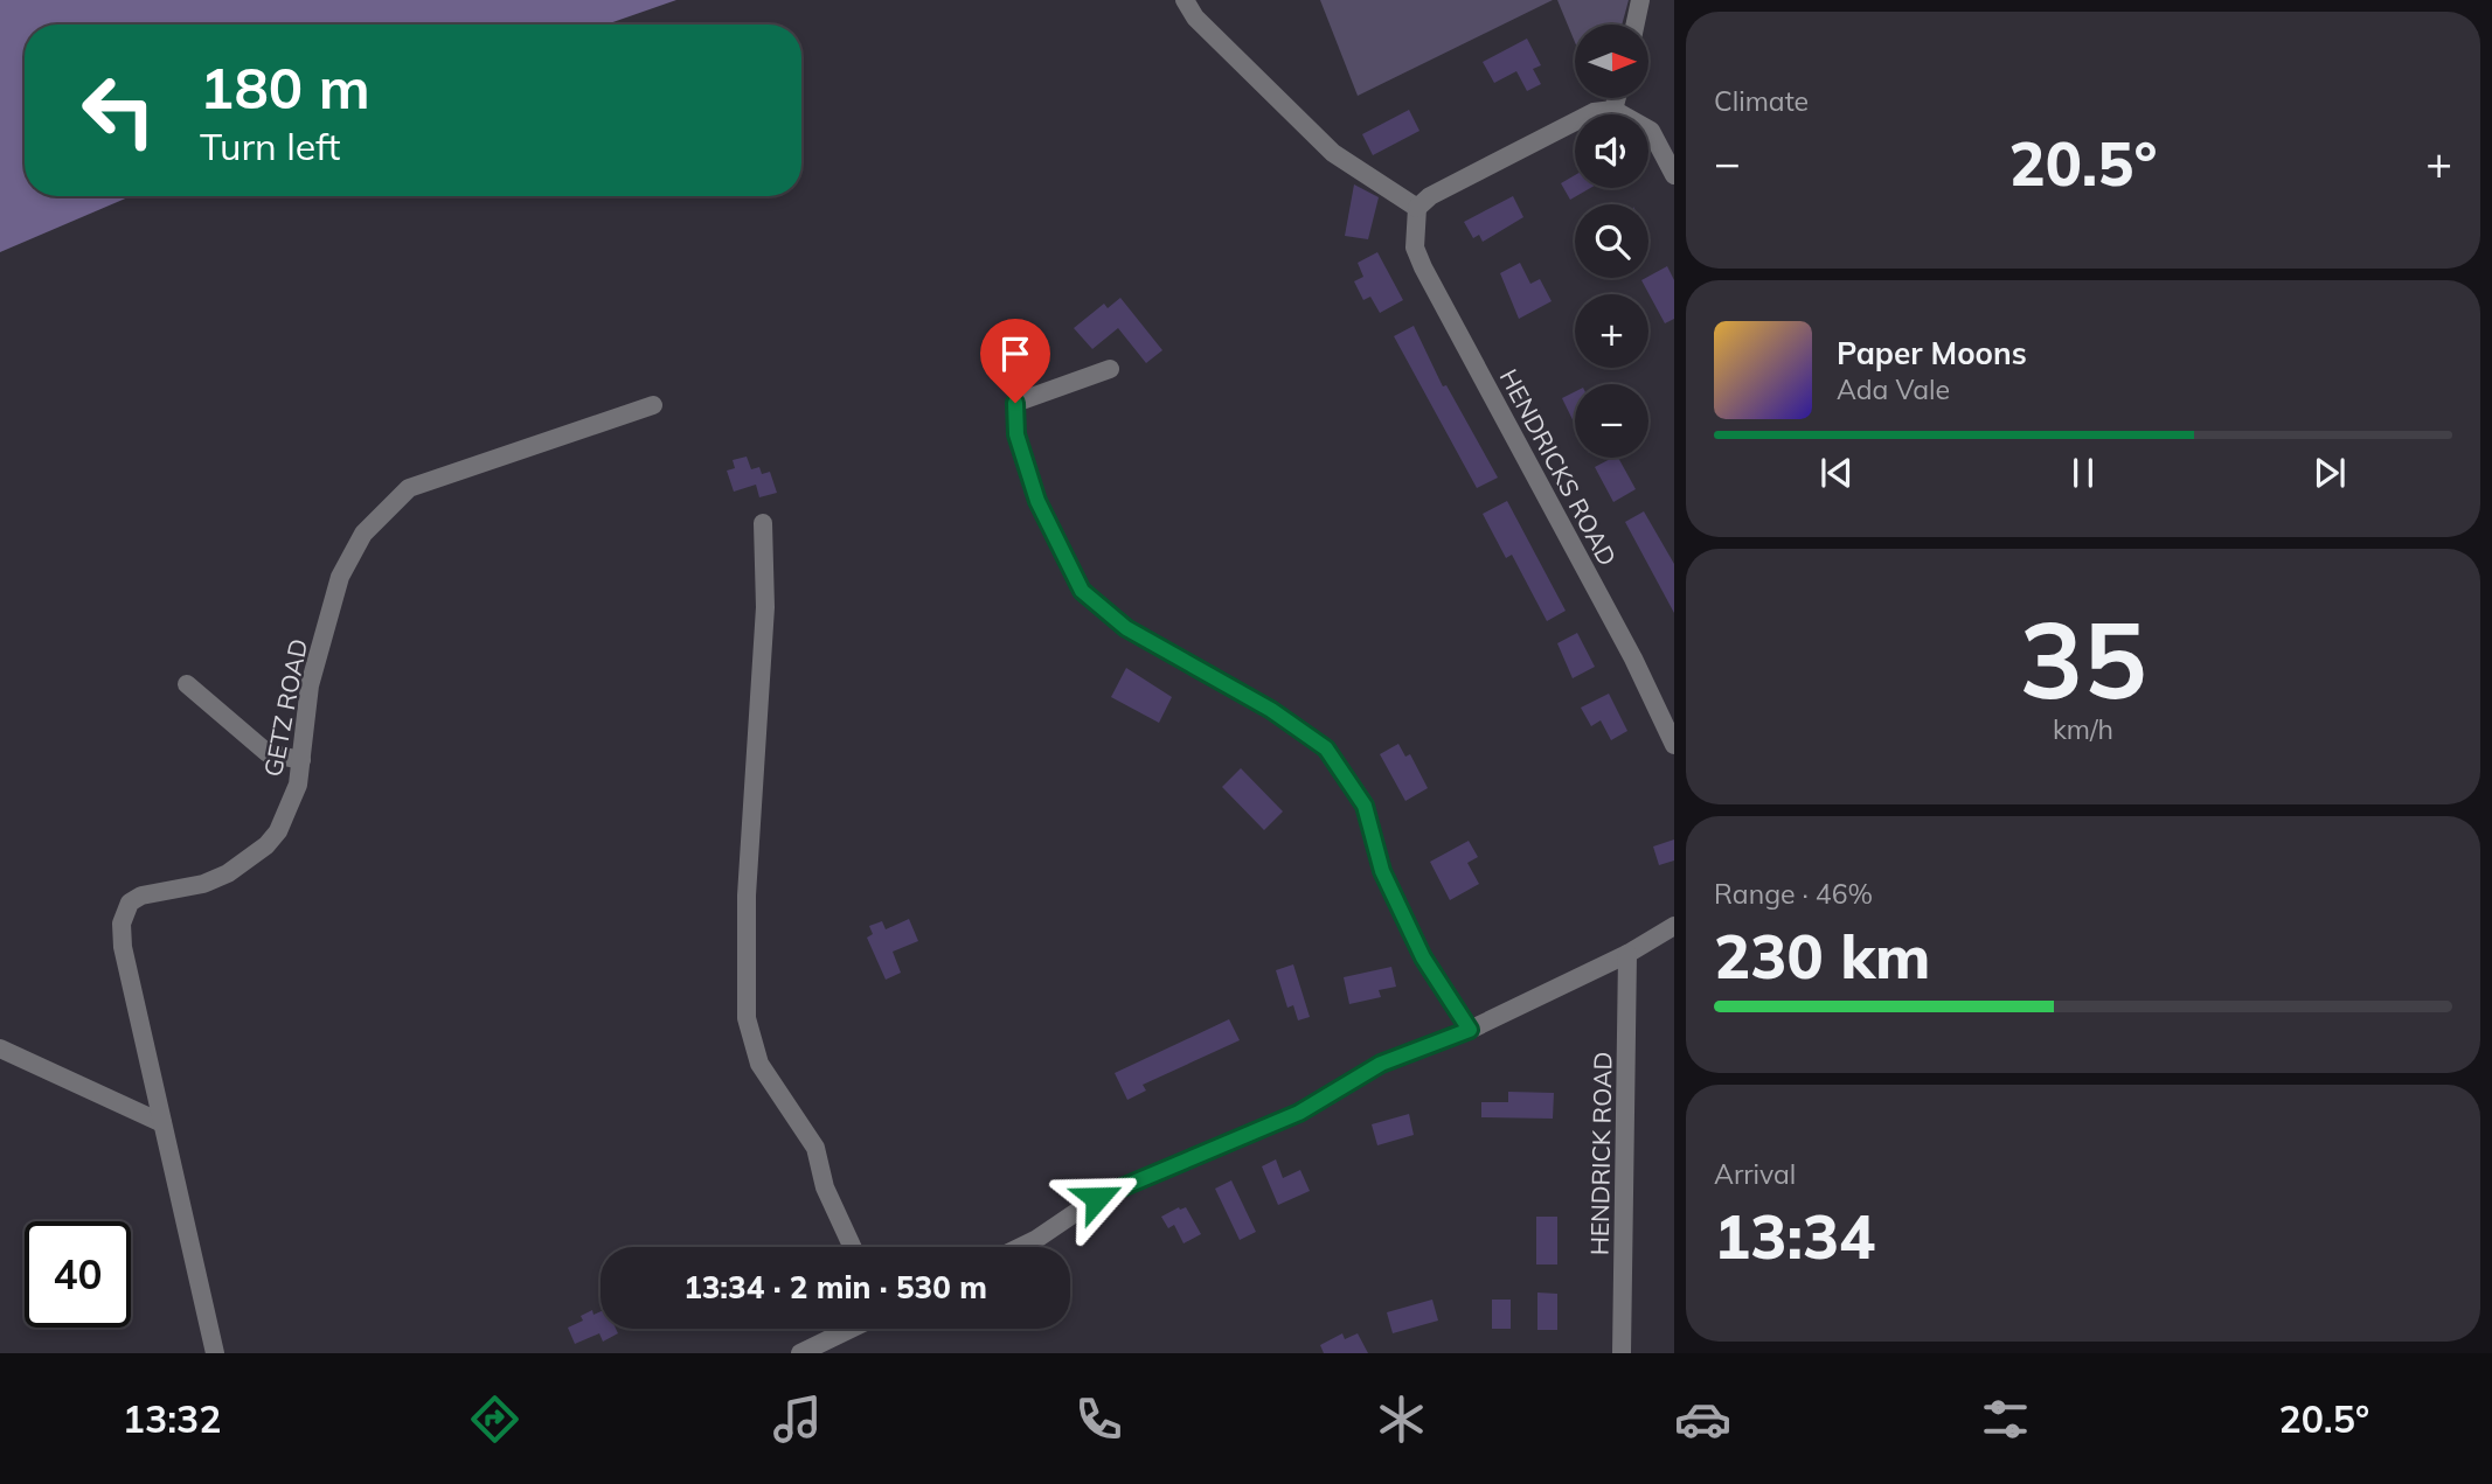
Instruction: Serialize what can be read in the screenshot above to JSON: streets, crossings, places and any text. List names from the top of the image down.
{
  "streets": {
    "street": ["HENDRICKS ROAD", "GETZ ROAD", "HENDRICK ROAD"]
  },
  "north": "right",
  "page": {
    "tile": [
      "Climate",
      ["35", "km/h"],
      ["Range · 46%", "230 km"],
      ["Arrival", "13:34"]
    ],
    "map_buttons": ["+", "−"],
    "turn": ["180 m", "Turn left"],
    "heat": ["−", "20.5°", "+"],
    "song": ["Paper Moons", "Ada Vale"],
    "limit": "40",
    "trip": "13:34 · 2 min · 530 m",
    "tabs": ["13:32", "20.5°"]
  }
}
